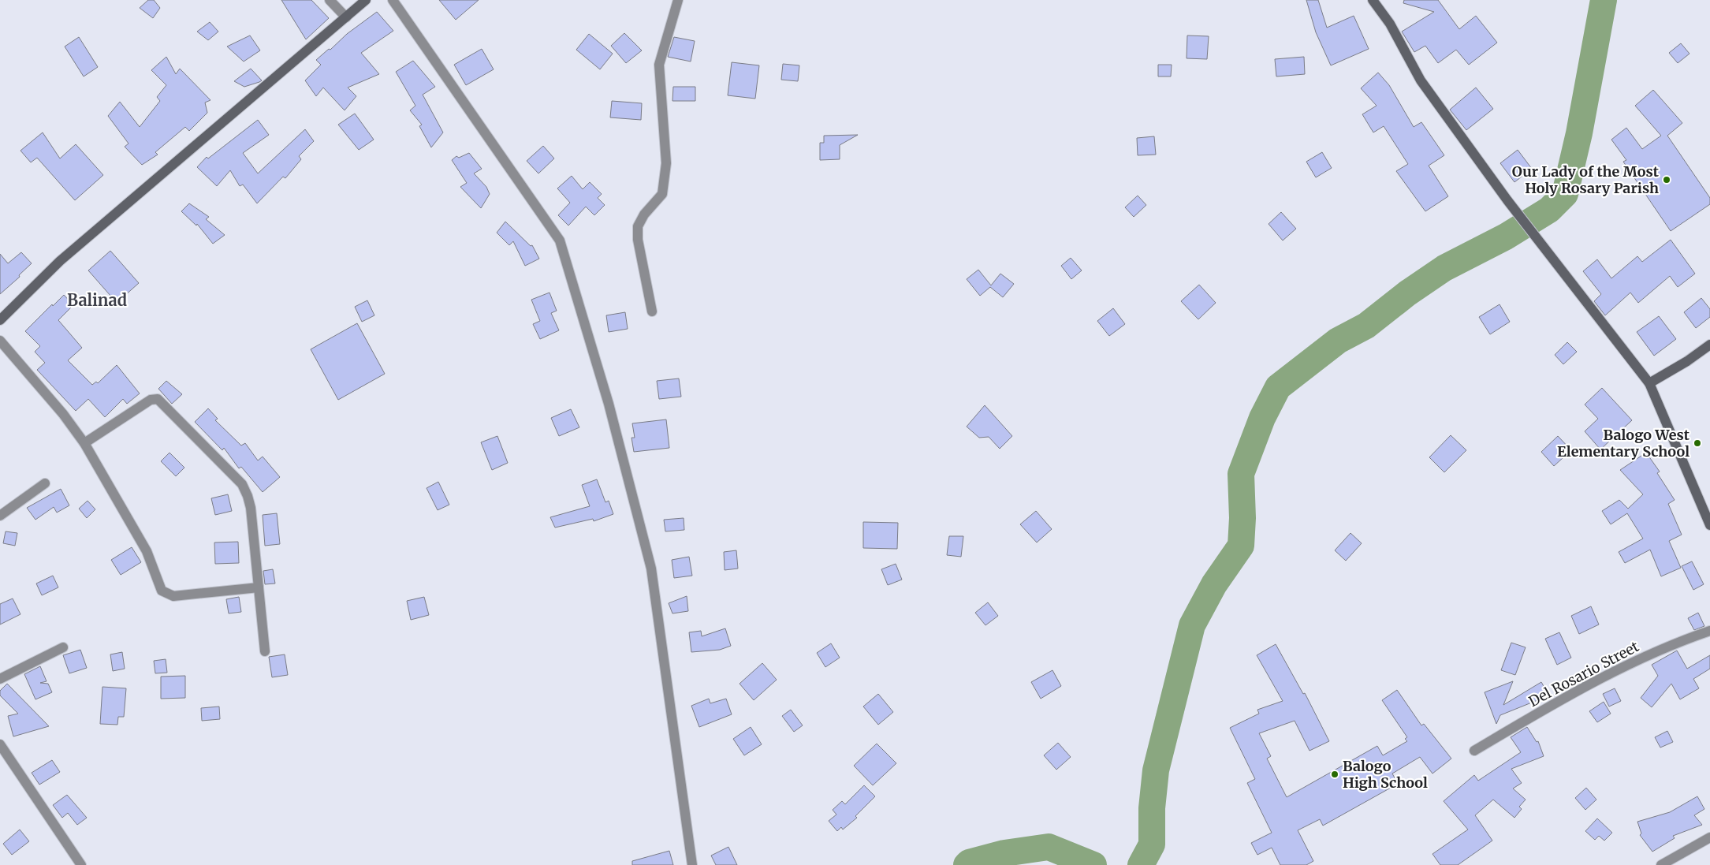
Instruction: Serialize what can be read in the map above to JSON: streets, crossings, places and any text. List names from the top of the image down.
{
  "streets": {
    "street": ["Del Rosario Street"]
  },
  "districts": ["Balinad"],
  "places": ["Our Lady of the Most Holy Rosary Parish", "Balogo West Elementary School", "Balogo High School"]
}
